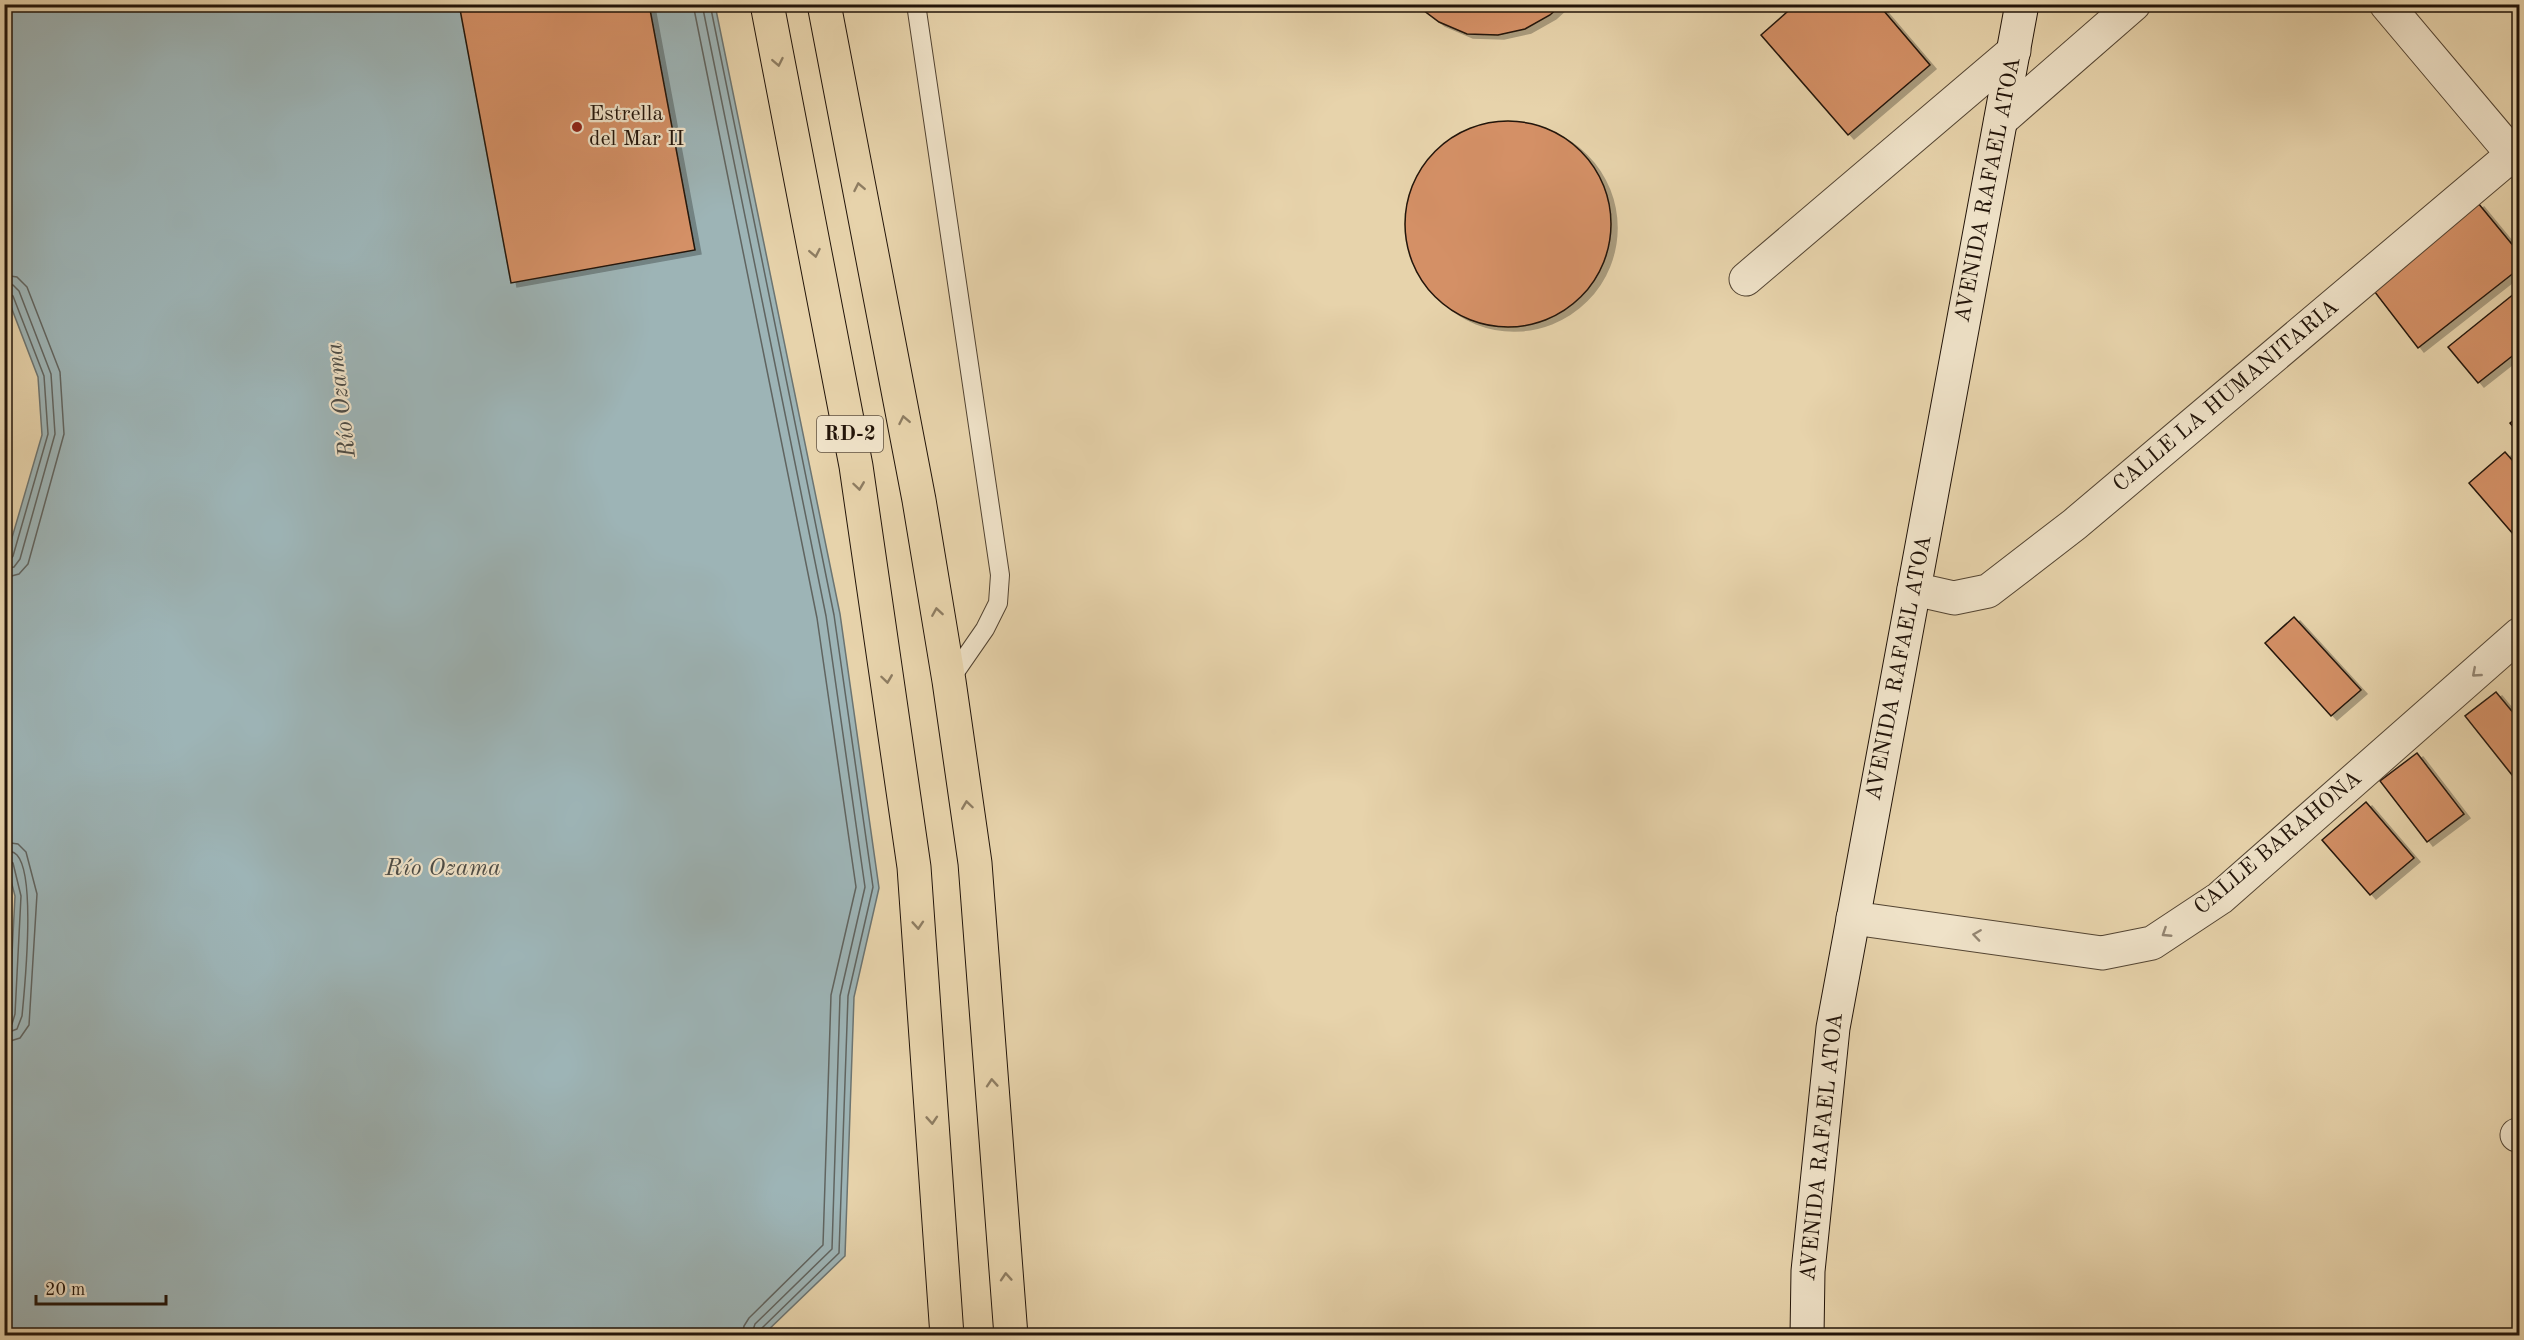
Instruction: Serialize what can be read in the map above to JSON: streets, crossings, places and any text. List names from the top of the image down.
{
  "streets": {
    "main road": ["RD-2"],
    "street": ["AVENIDA RAFAEL ATOA", "CALLE LA HUMANITARIA", "CALLE BARAHONA"]
  },
  "crossings": [
    ["AVENIDA RAFAEL ATOA", "CALLE LA HUMANITARIA"],
    ["AVENIDA RAFAEL ATOA", "CALLE BARAHONA"]
  ],
  "one_way": ["CALLE BARAHONA"],
  "water": ["Río Ozama"],
  "places": ["Estrella del Mar II"],
  "scale_bar": "20 m"
}
